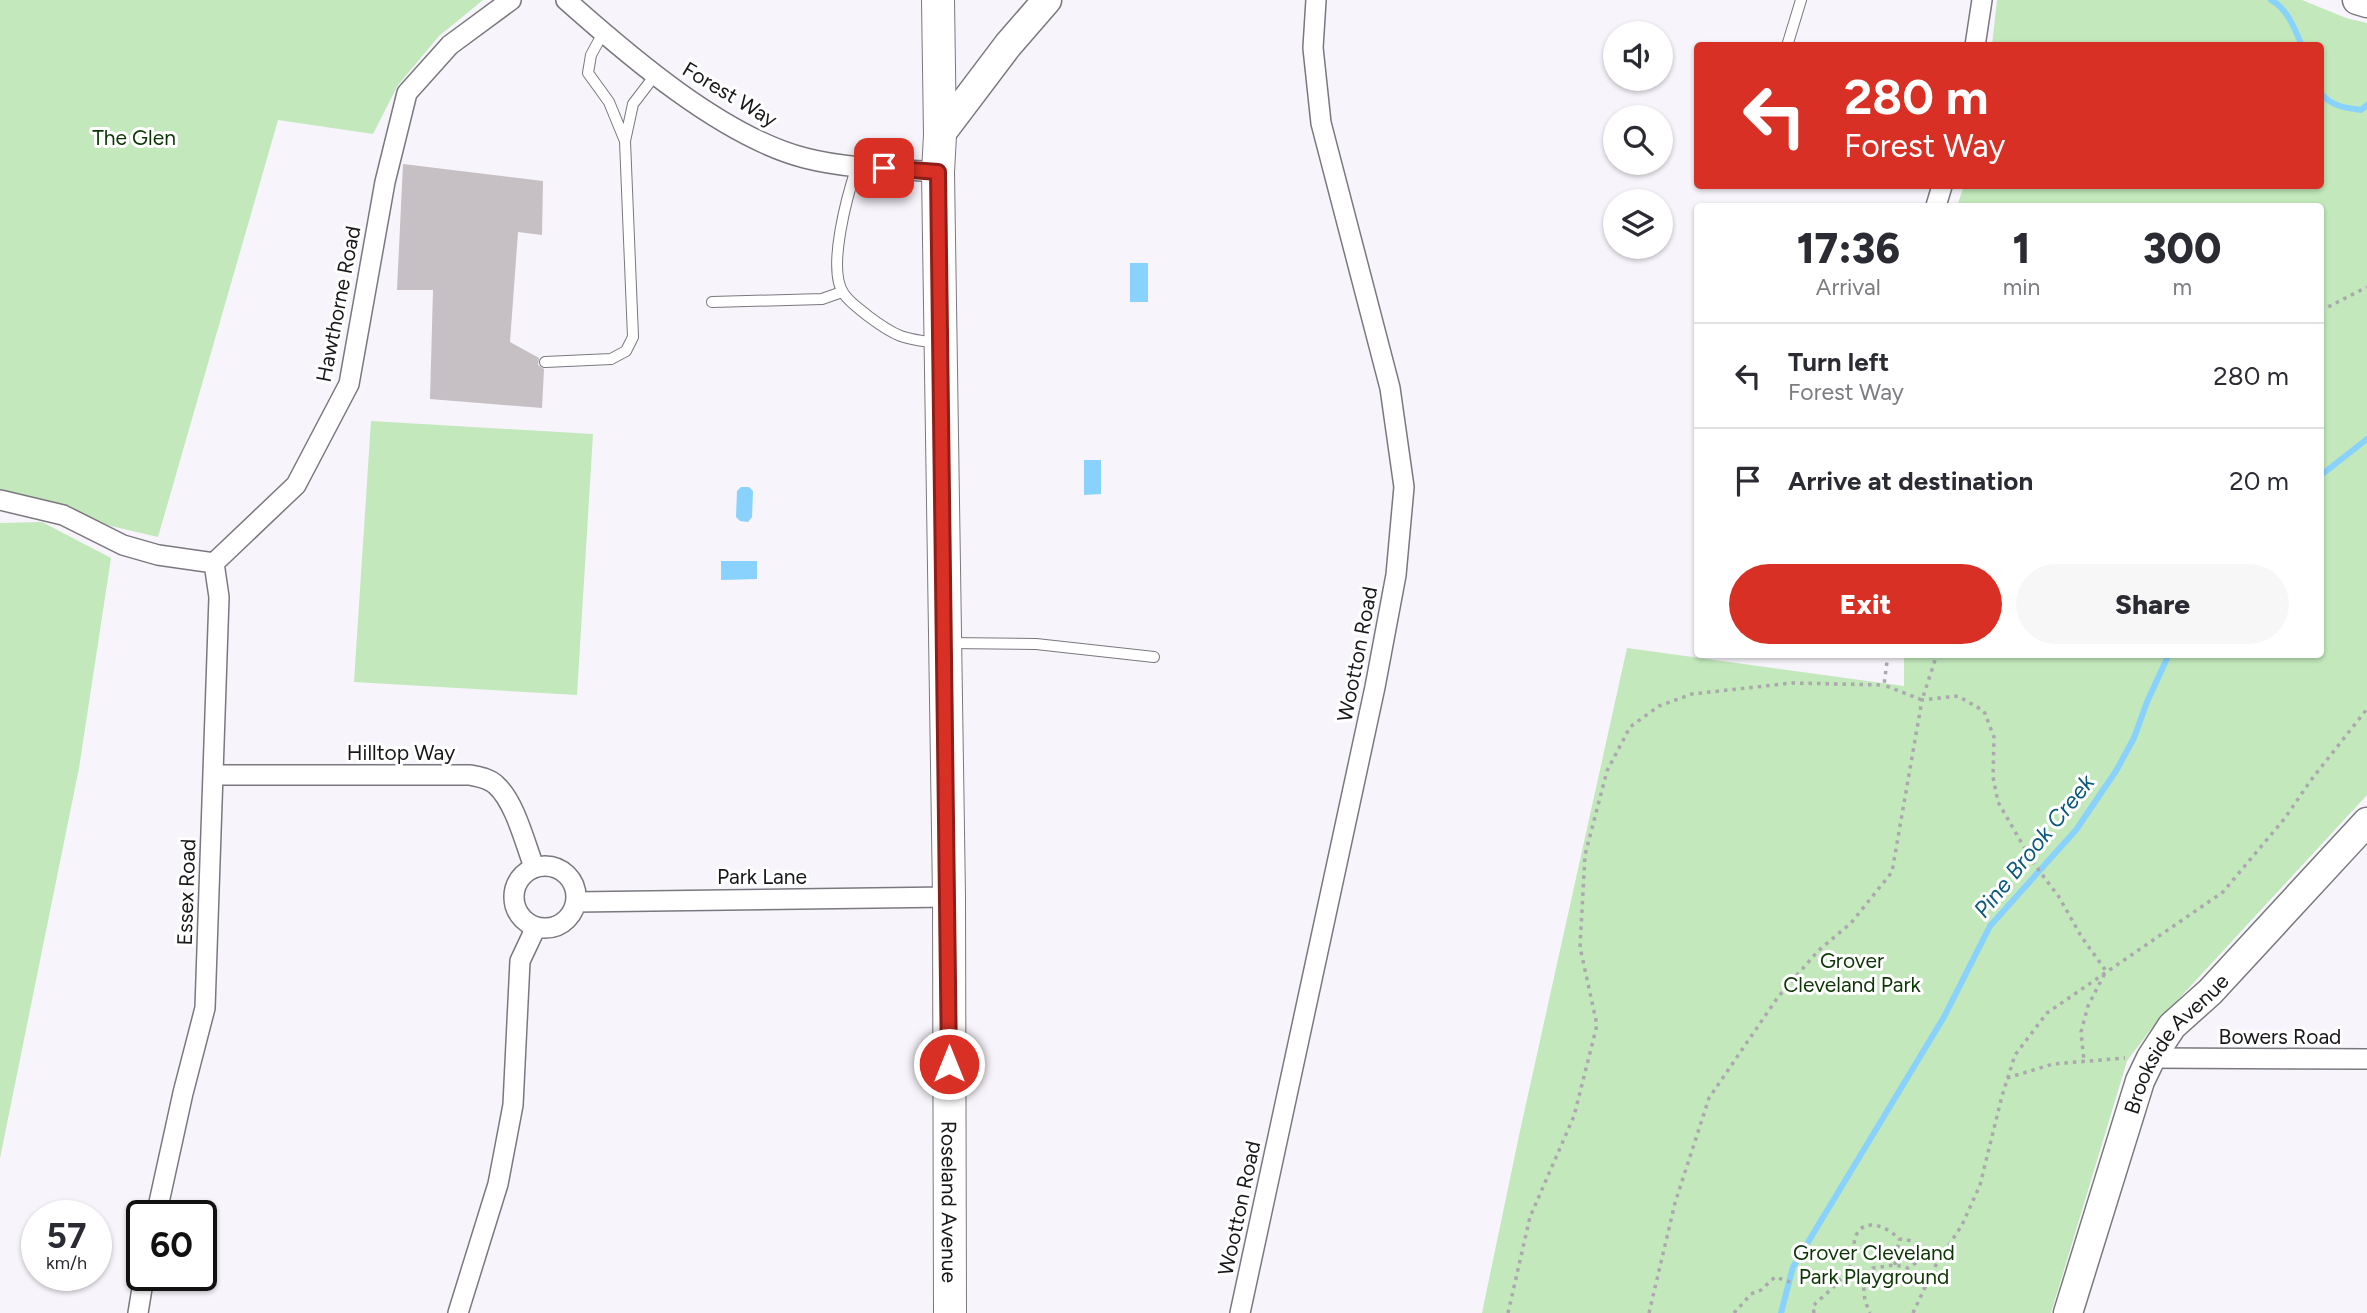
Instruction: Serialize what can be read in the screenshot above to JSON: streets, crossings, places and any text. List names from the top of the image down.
{
  "streets": {
    "main road": ["Roseland Avenue"],
    "street": [
      "Forest Way",
      "Hawthorne Road",
      "Wootton Road",
      "Hilltop Way",
      "Park Lane",
      "Essex Road",
      "Bowers Road",
      "Brookside Avenue"
    ]
  },
  "crossings": [
    ["Forest Way", "Roseland Avenue"],
    ["Hawthorne Road", "Essex Road"],
    ["Hilltop Way", "Park Lane"],
    ["Hilltop Way", "Essex Road"],
    ["Park Lane", "Roseland Avenue"],
    ["Bowers Road", "Brookside Avenue"]
  ],
  "water": ["Pine Brook Creek"],
  "parks": ["The Glen", "Grover Cleveland Park", "Grover Cleveland Park Playground"],
  "page": {
    "turn": ["280 m", "Forest Way"],
    "eta": [
      "17:36",
      "Arrival",
      "1",
      "min",
      "300",
      "m"
    ],
    "list": [
      {
        "name": "Turn left",
        "note": "Forest Way",
        "value": "280 m"
      },
      {
        "name": "Arrive at destination",
        "value": "20 m"
      }
    ],
    "buttons": ["Exit", "Share"],
    "speed": "57 km/h",
    "limit": "60"
  }
}
